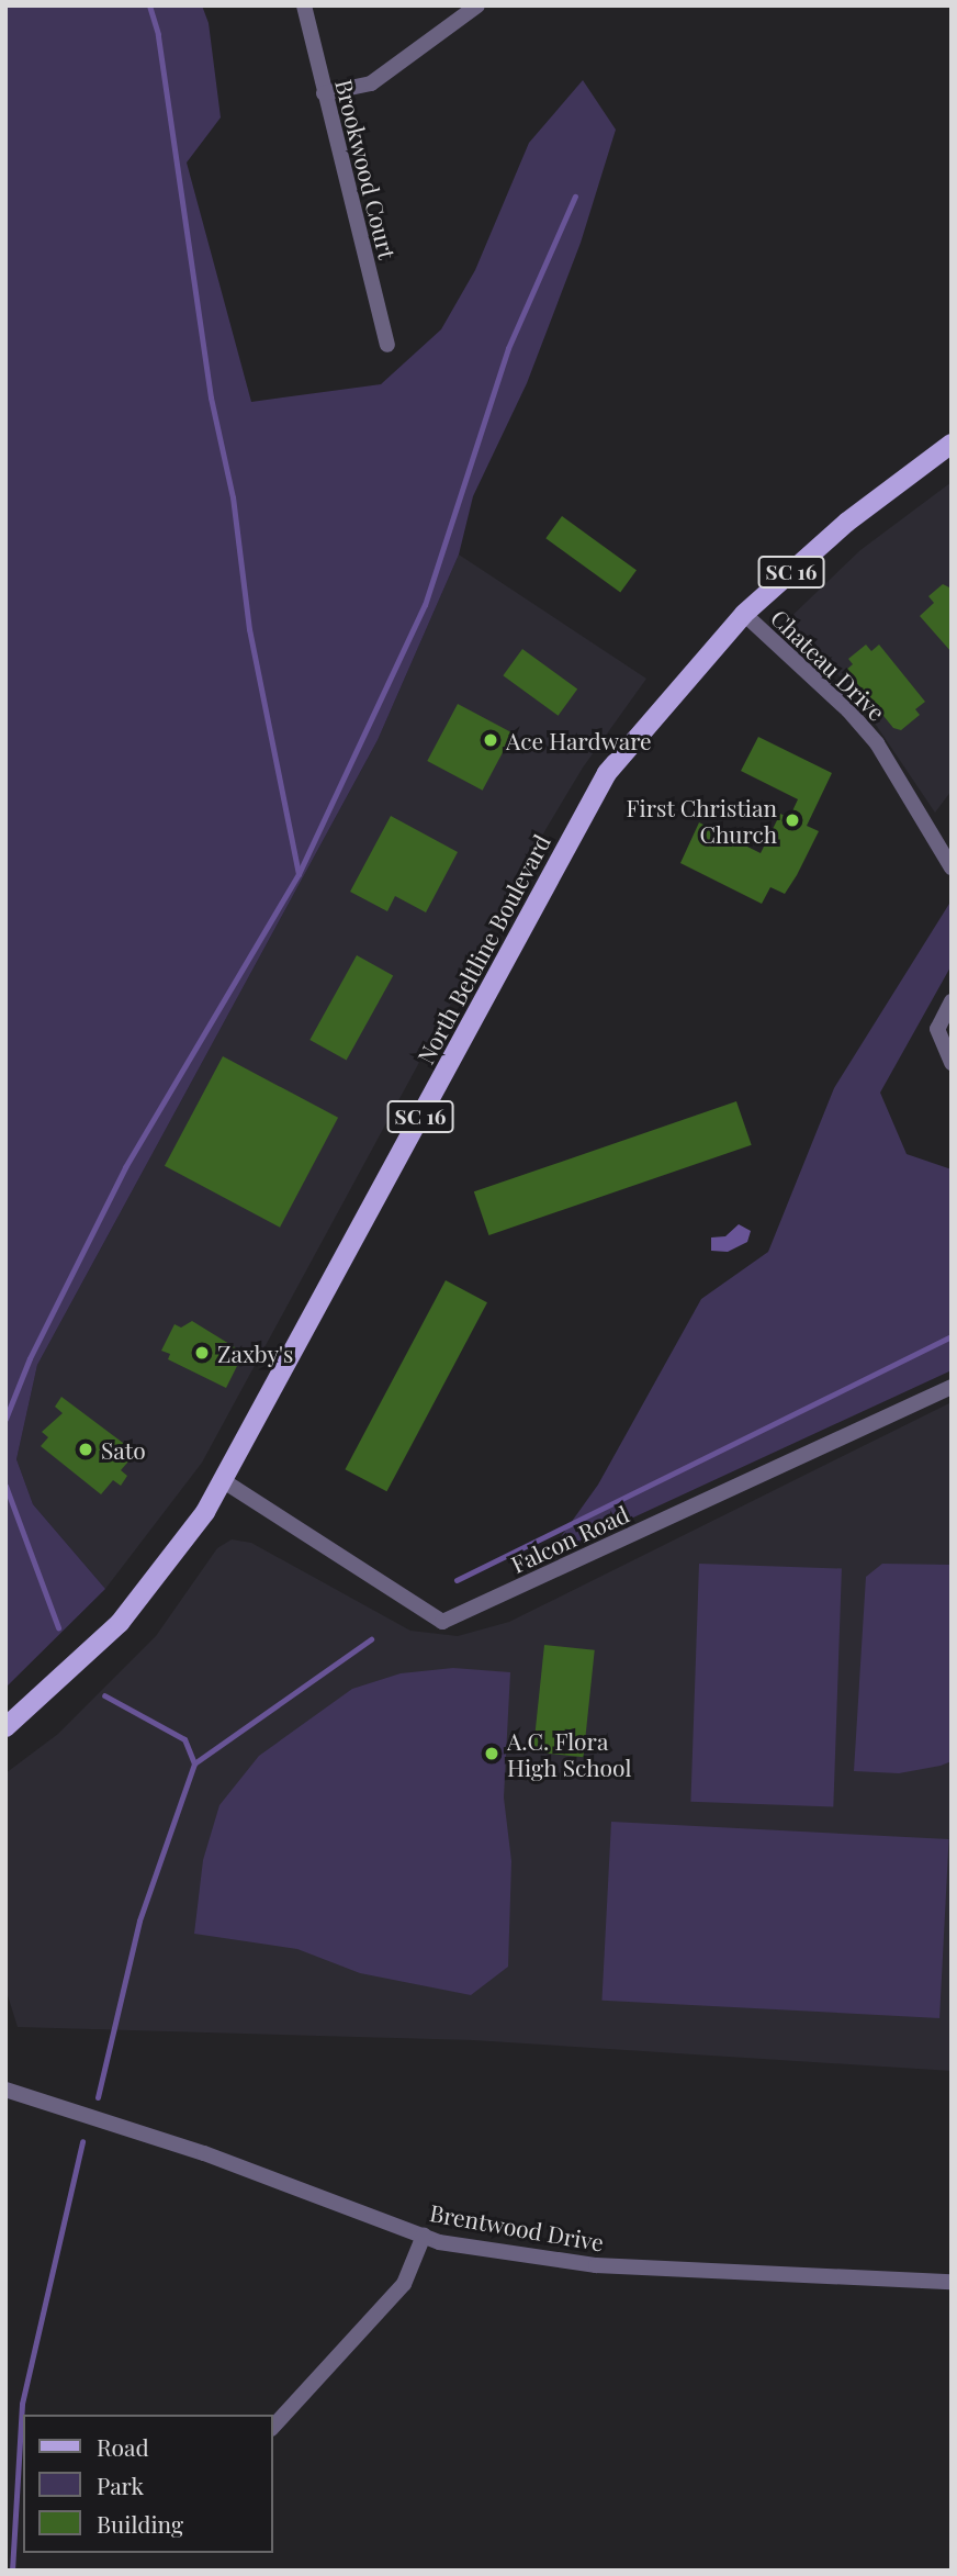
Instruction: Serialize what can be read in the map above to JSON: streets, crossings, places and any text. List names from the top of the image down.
{
  "streets": {
    "main road": ["SC 16", "North Beltline Boulevard"],
    "street": [
      "Brookwood Court",
      "Chateau Drive",
      "Falcon Road",
      "Brentwood Drive"
    ]
  },
  "crossings": [
    ["Chateau Drive", "North Beltline Boulevard"],
    ["North Beltline Boulevard", "Falcon Road"]
  ],
  "places": [
    "Ace Hardware",
    "First Christian Church",
    "Zaxby's",
    "Sato",
    "A.C. Flora High School"
  ],
  "legend": ["Road", "Park", "Building"]
}
